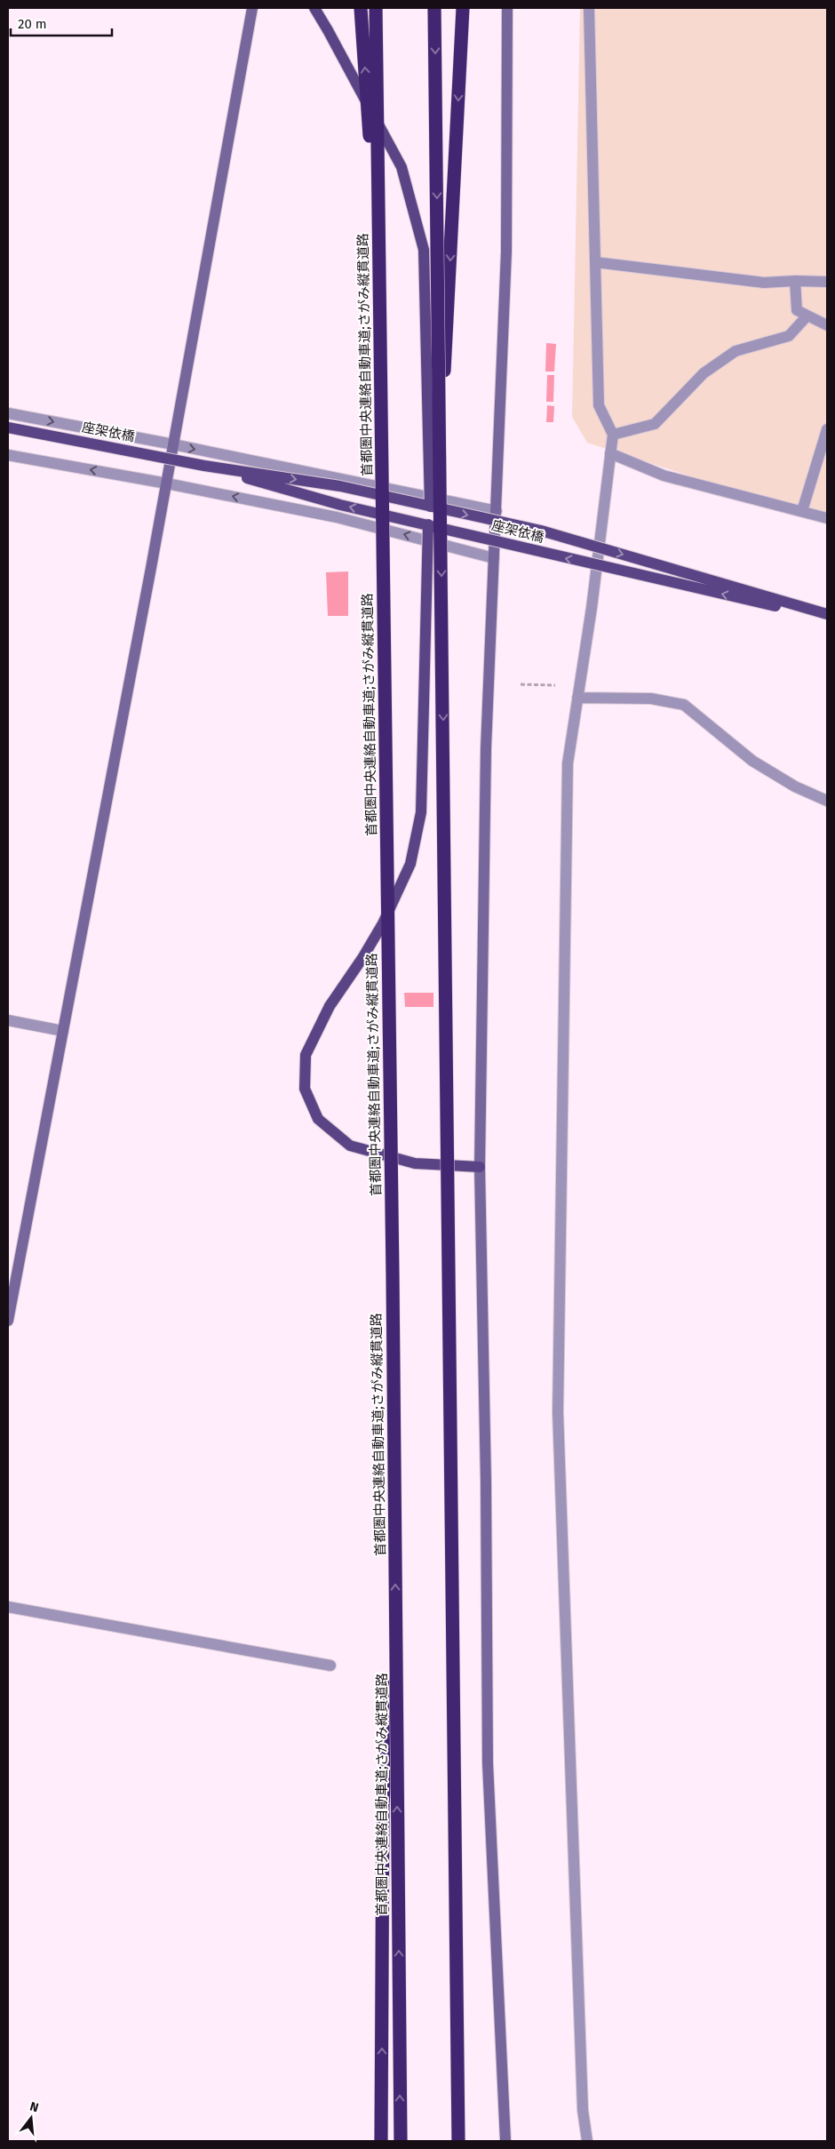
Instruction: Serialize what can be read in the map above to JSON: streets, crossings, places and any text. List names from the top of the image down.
{
  "streets": {
    "highway": ["首都圏中央連絡自動車道;さがみ縦貫道路"],
    "main road": ["座架依橋"]
  },
  "scale_bar": "20 m",
  "north": "top"
}
